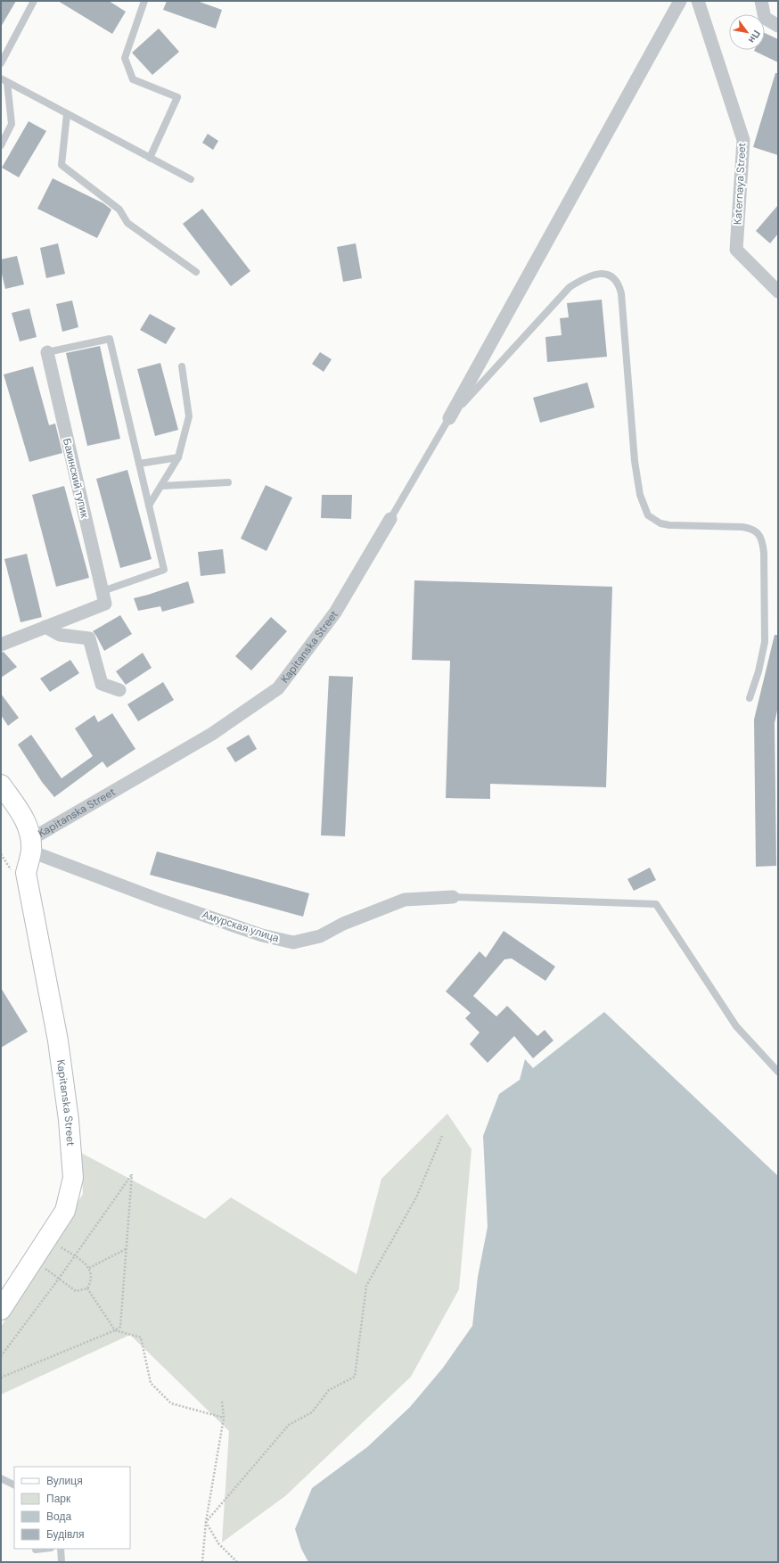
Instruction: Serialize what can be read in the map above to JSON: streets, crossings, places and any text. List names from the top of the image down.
{
  "streets": {
    "main road": ["Kapitanska Street"],
    "street": ["Katernaya Street", "Бакинский тупик", "Амурская улица"]
  },
  "crossings": [
    ["Kapitanska Street", "Амурская улица"]
  ],
  "legend": [
    "Вулиця",
    "Парк",
    "Вода",
    "Будівля"
  ],
  "north": "bottom right"
}
